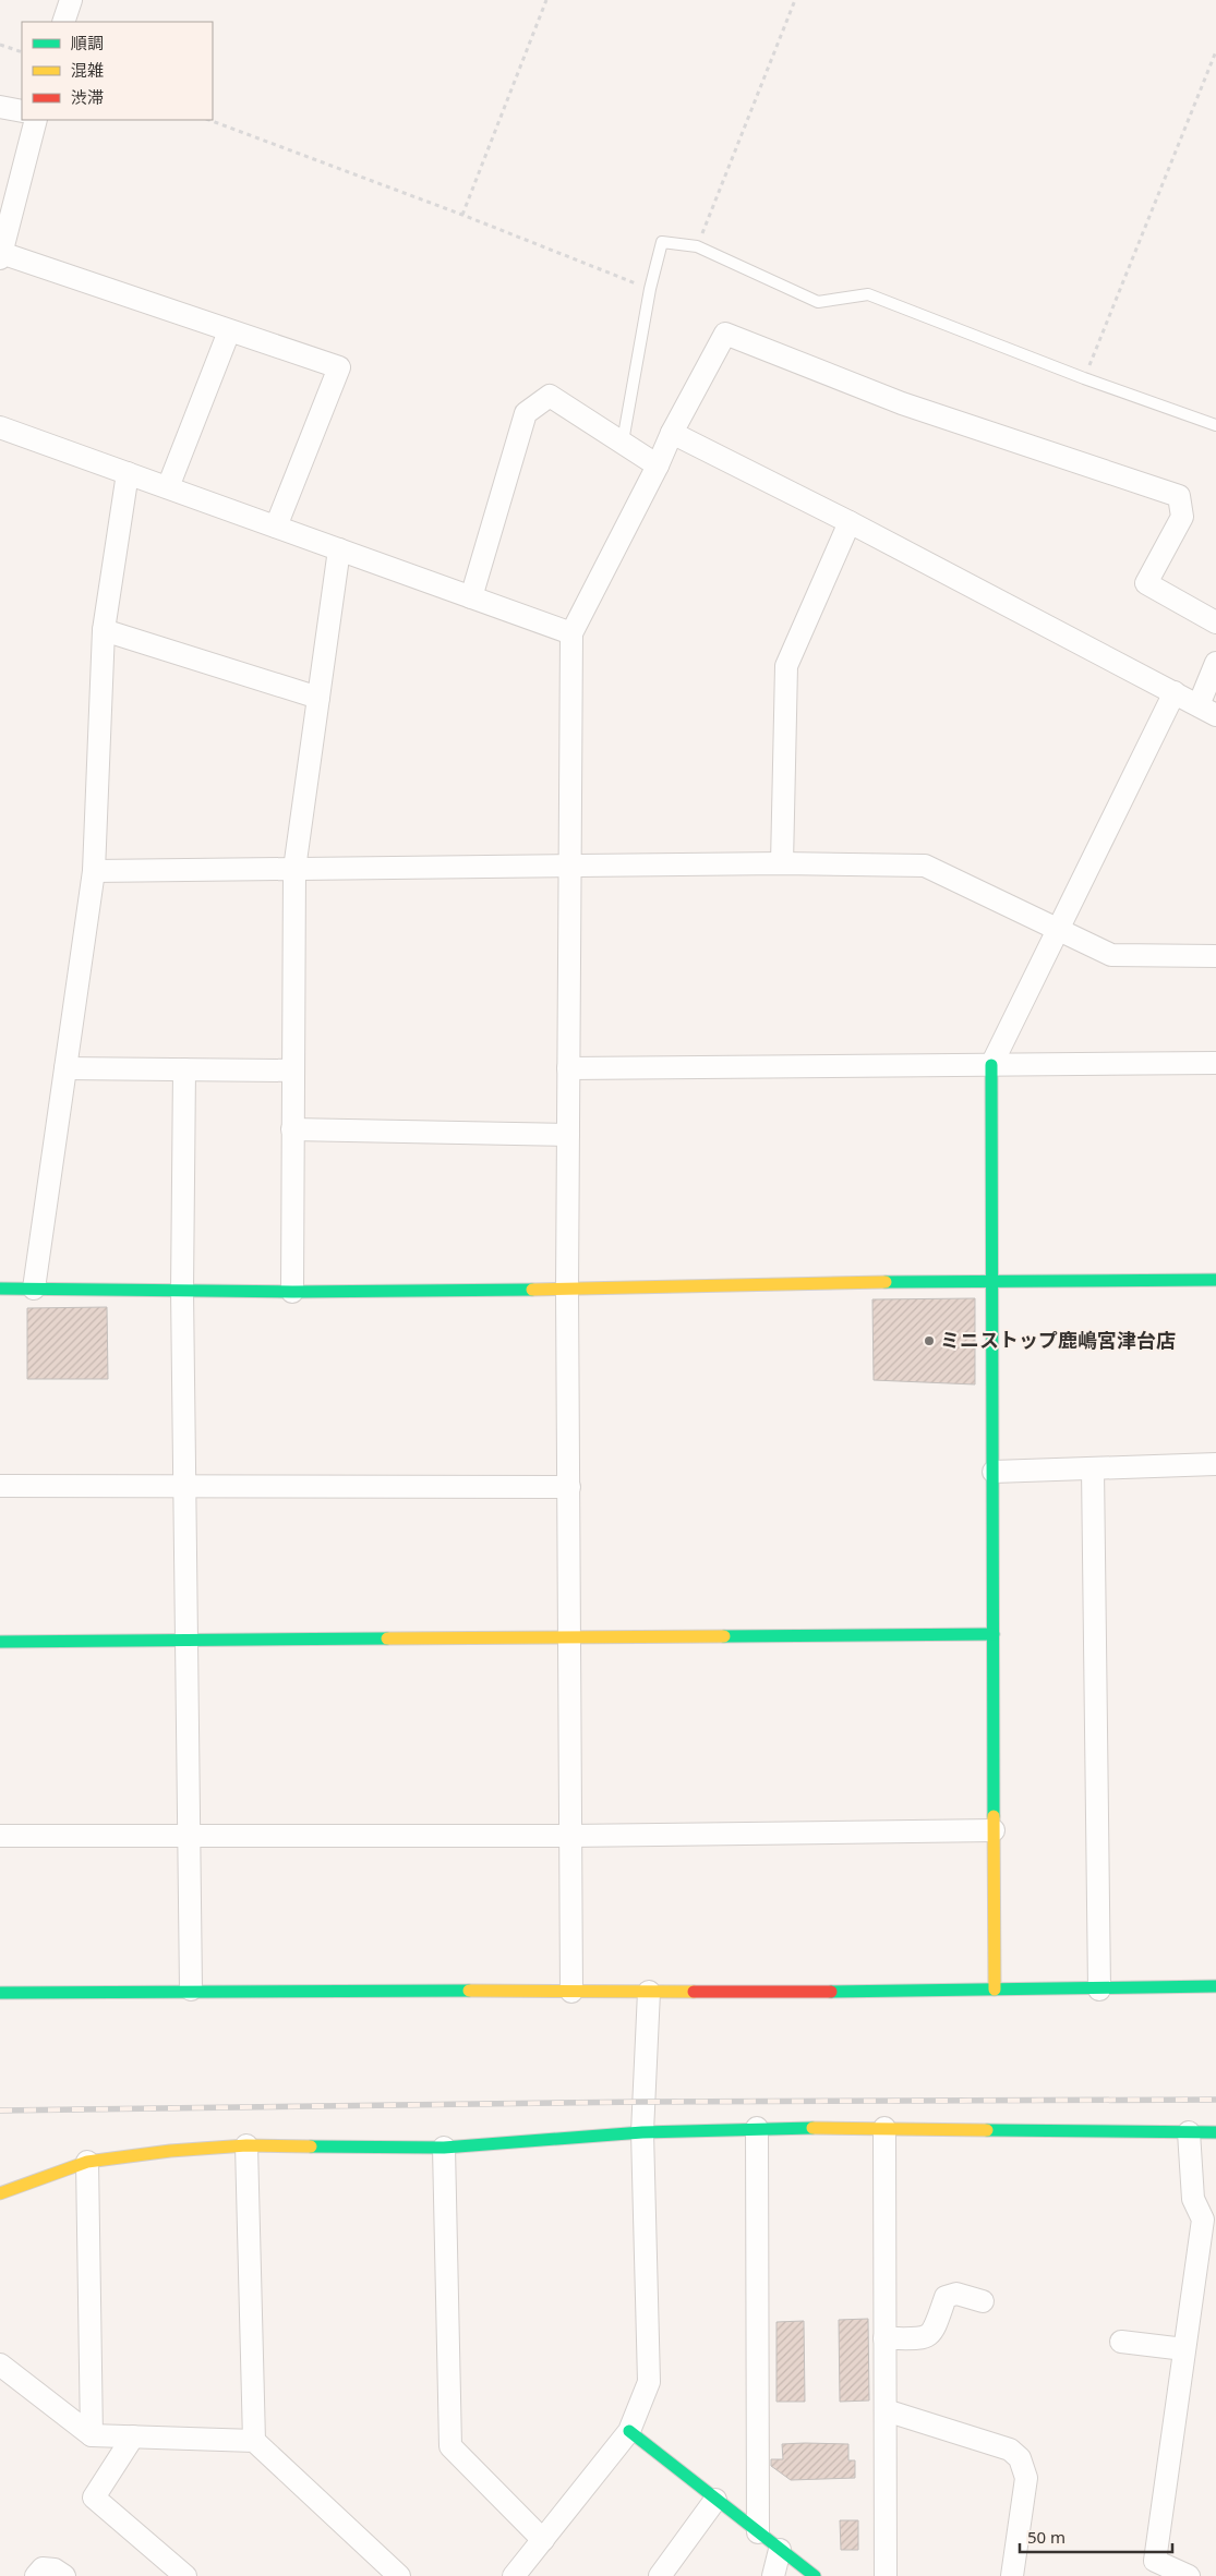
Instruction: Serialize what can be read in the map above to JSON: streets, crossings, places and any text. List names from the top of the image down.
{
  "places": ["ミニストップ鹿嶋宮津台店"],
  "legend": ["順調", "混雑", "渋滞"],
  "scale_bar": "50 m"
}
